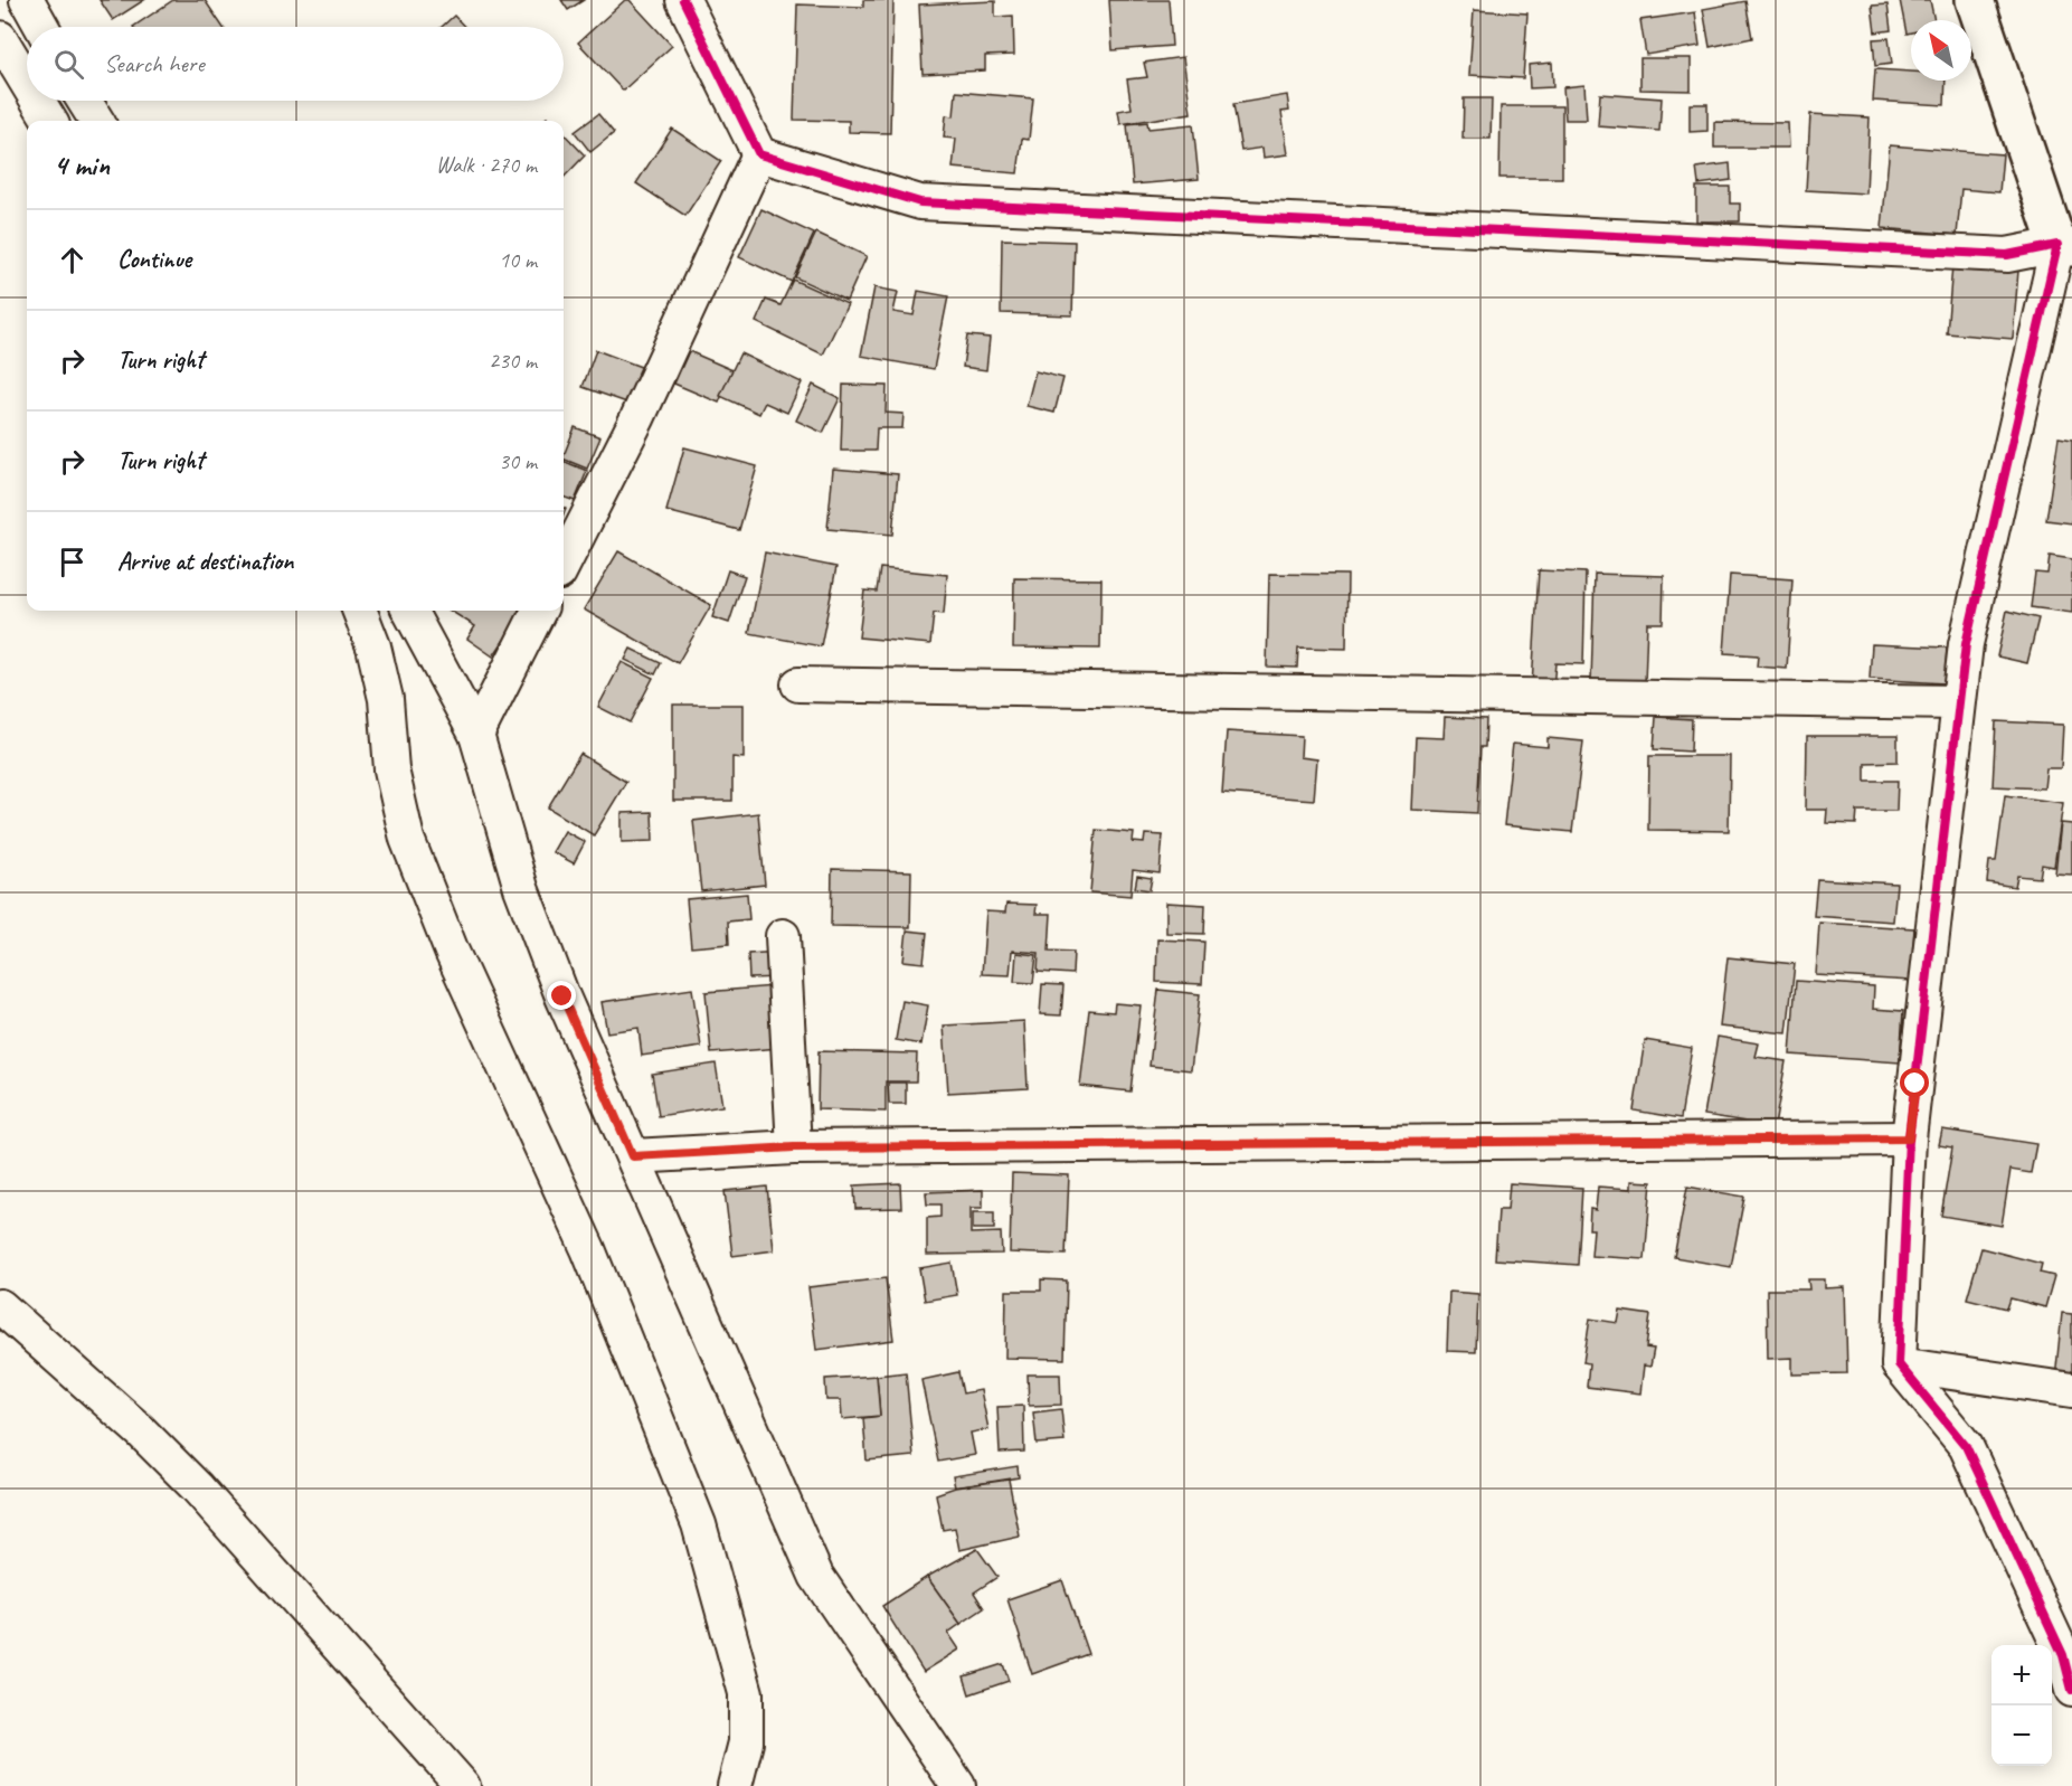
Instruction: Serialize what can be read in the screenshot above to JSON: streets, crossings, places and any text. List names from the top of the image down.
{
  "north": "top left",
  "page": {
    "search": "Search here",
    "heading": ["4 min", "Walk · 270 m"],
    "list": [
      ["Continue", "10 m"],
      ["Turn right", "230 m"],
      ["Turn right", "30 m"],
      "Arrive at destination"
    ],
    "map_buttons": ["+", "−"]
  }
}
